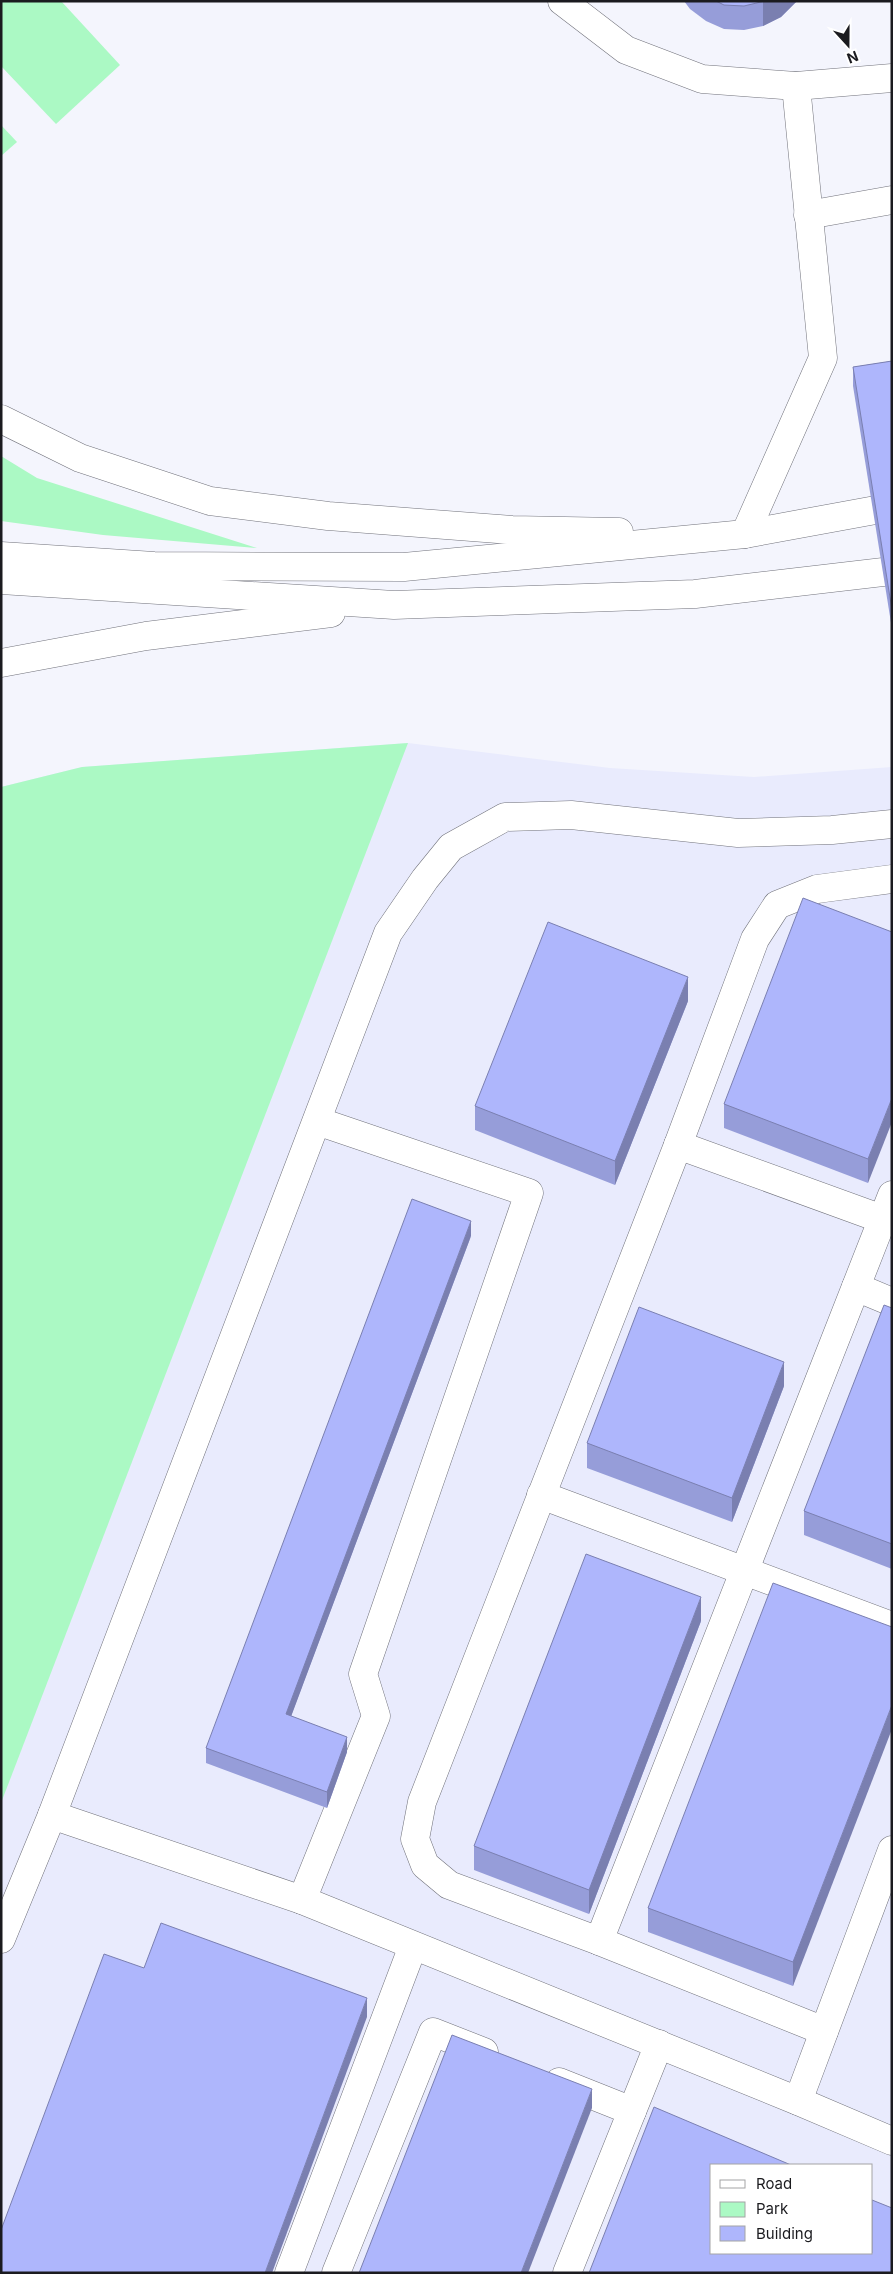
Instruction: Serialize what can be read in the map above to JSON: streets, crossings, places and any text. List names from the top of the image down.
{
  "legend": ["Road", "Park", "Building"],
  "north": "bottom"
}
